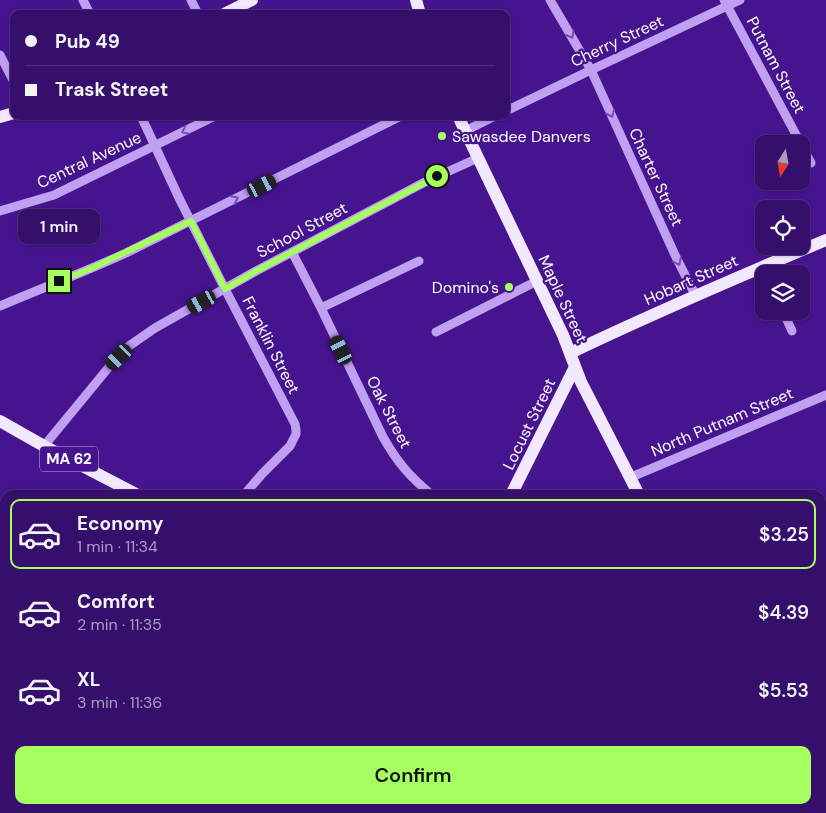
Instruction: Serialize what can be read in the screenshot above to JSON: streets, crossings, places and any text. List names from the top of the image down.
{
  "streets": {
    "main road": [
      "Hobart Street",
      "Maple Street",
      "Locust Street",
      "MA 62"
    ],
    "street": [
      "Cherry Street",
      "Putnam Street",
      "Central Avenue",
      "Charter Street",
      "School Street",
      "Franklin Street",
      "Oak Street",
      "North Putnam Street"
    ]
  },
  "crossings": [
    ["Cherry Street", "Putnam Street"],
    ["Cherry Street", "Charter Street"],
    ["Central Avenue", "Franklin Street"],
    ["Charter Street", "Hobart Street"],
    ["School Street", "Maple Street"],
    ["School Street", "Franklin Street"],
    ["School Street", "Oak Street"],
    ["School Street", "MA 62"],
    ["Hobart Street", "Maple Street"],
    ["Maple Street", "North Putnam Street"],
    ["Maple Street", "Locust Street"]
  ],
  "one_way": ["Charter Street"],
  "places": ["Sawasdee Danvers", "Domino's"],
  "north": "bottom",
  "page": {
    "banner": ["Pub 49", "Trask Street"],
    "bubble": "1 min",
    "list": [
      {
        "name": "Economy",
        "note": "1 min · 11:34",
        "value": "$3.25"
      },
      {
        "name": "Comfort",
        "note": "2 min · 11:35",
        "value": "$4.39"
      },
      {
        "name": "XL",
        "note": "3 min · 11:36",
        "value": "$5.53"
      }
    ],
    "buttons": "Confirm"
  }
}
